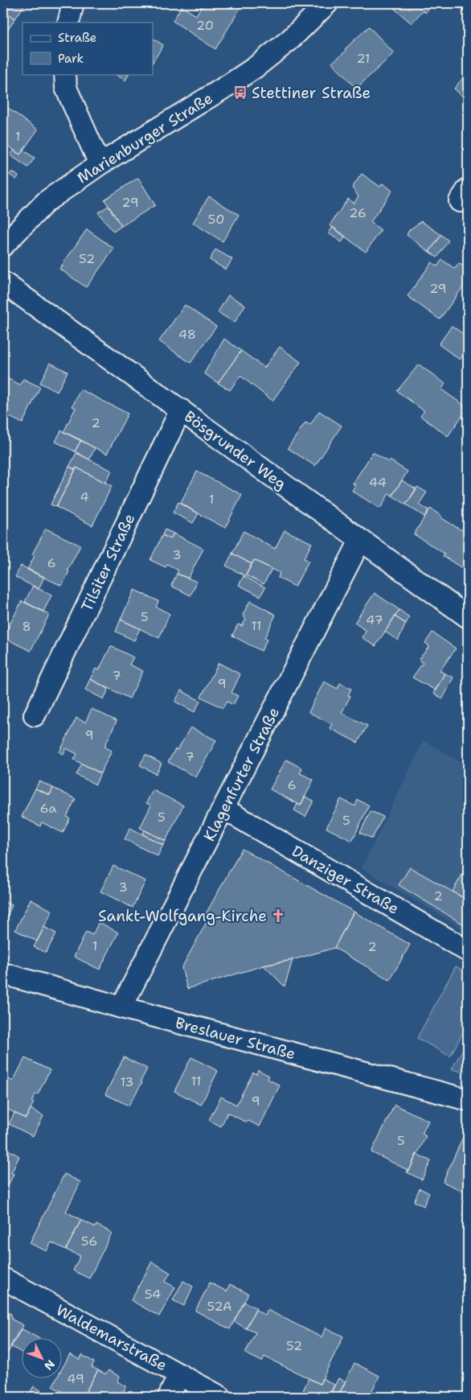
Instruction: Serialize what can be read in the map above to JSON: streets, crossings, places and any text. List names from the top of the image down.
{
  "streets": {
    "street": [
      "Marienburger Straße",
      "Bösgrunder Weg",
      "Tilsiter Straße",
      "Klagenfurter Straße",
      "Danziger Straße",
      "Breslauer Straße",
      "Waldemarstraße"
    ]
  },
  "crossings": [
    ["Bösgrunder Weg", "Tilsiter Straße"],
    ["Bösgrunder Weg", "Klagenfurter Straße"],
    ["Klagenfurter Straße", "Danziger Straße"],
    ["Klagenfurter Straße", "Breslauer Straße"]
  ],
  "places": {
    "bus stop": ["Stettiner Straße"],
    "church": ["Sankt-Wolfgang-Kirche"]
  },
  "house_numbers": [
    "20",
    "21",
    "1",
    "29",
    "26",
    "50",
    "52",
    "29",
    "48",
    "2",
    "44",
    "4",
    "1",
    "3",
    "6",
    "5",
    "47",
    "11",
    "8",
    "7",
    "9",
    "9",
    "7",
    "6",
    "6a",
    "5",
    "5",
    "3",
    "2",
    "1",
    "2",
    "11",
    "13",
    "9",
    "5",
    "56",
    "54",
    "52A",
    "52",
    "49"
  ],
  "legend": ["Straße", "Park"],
  "north": "bottom right"
}
